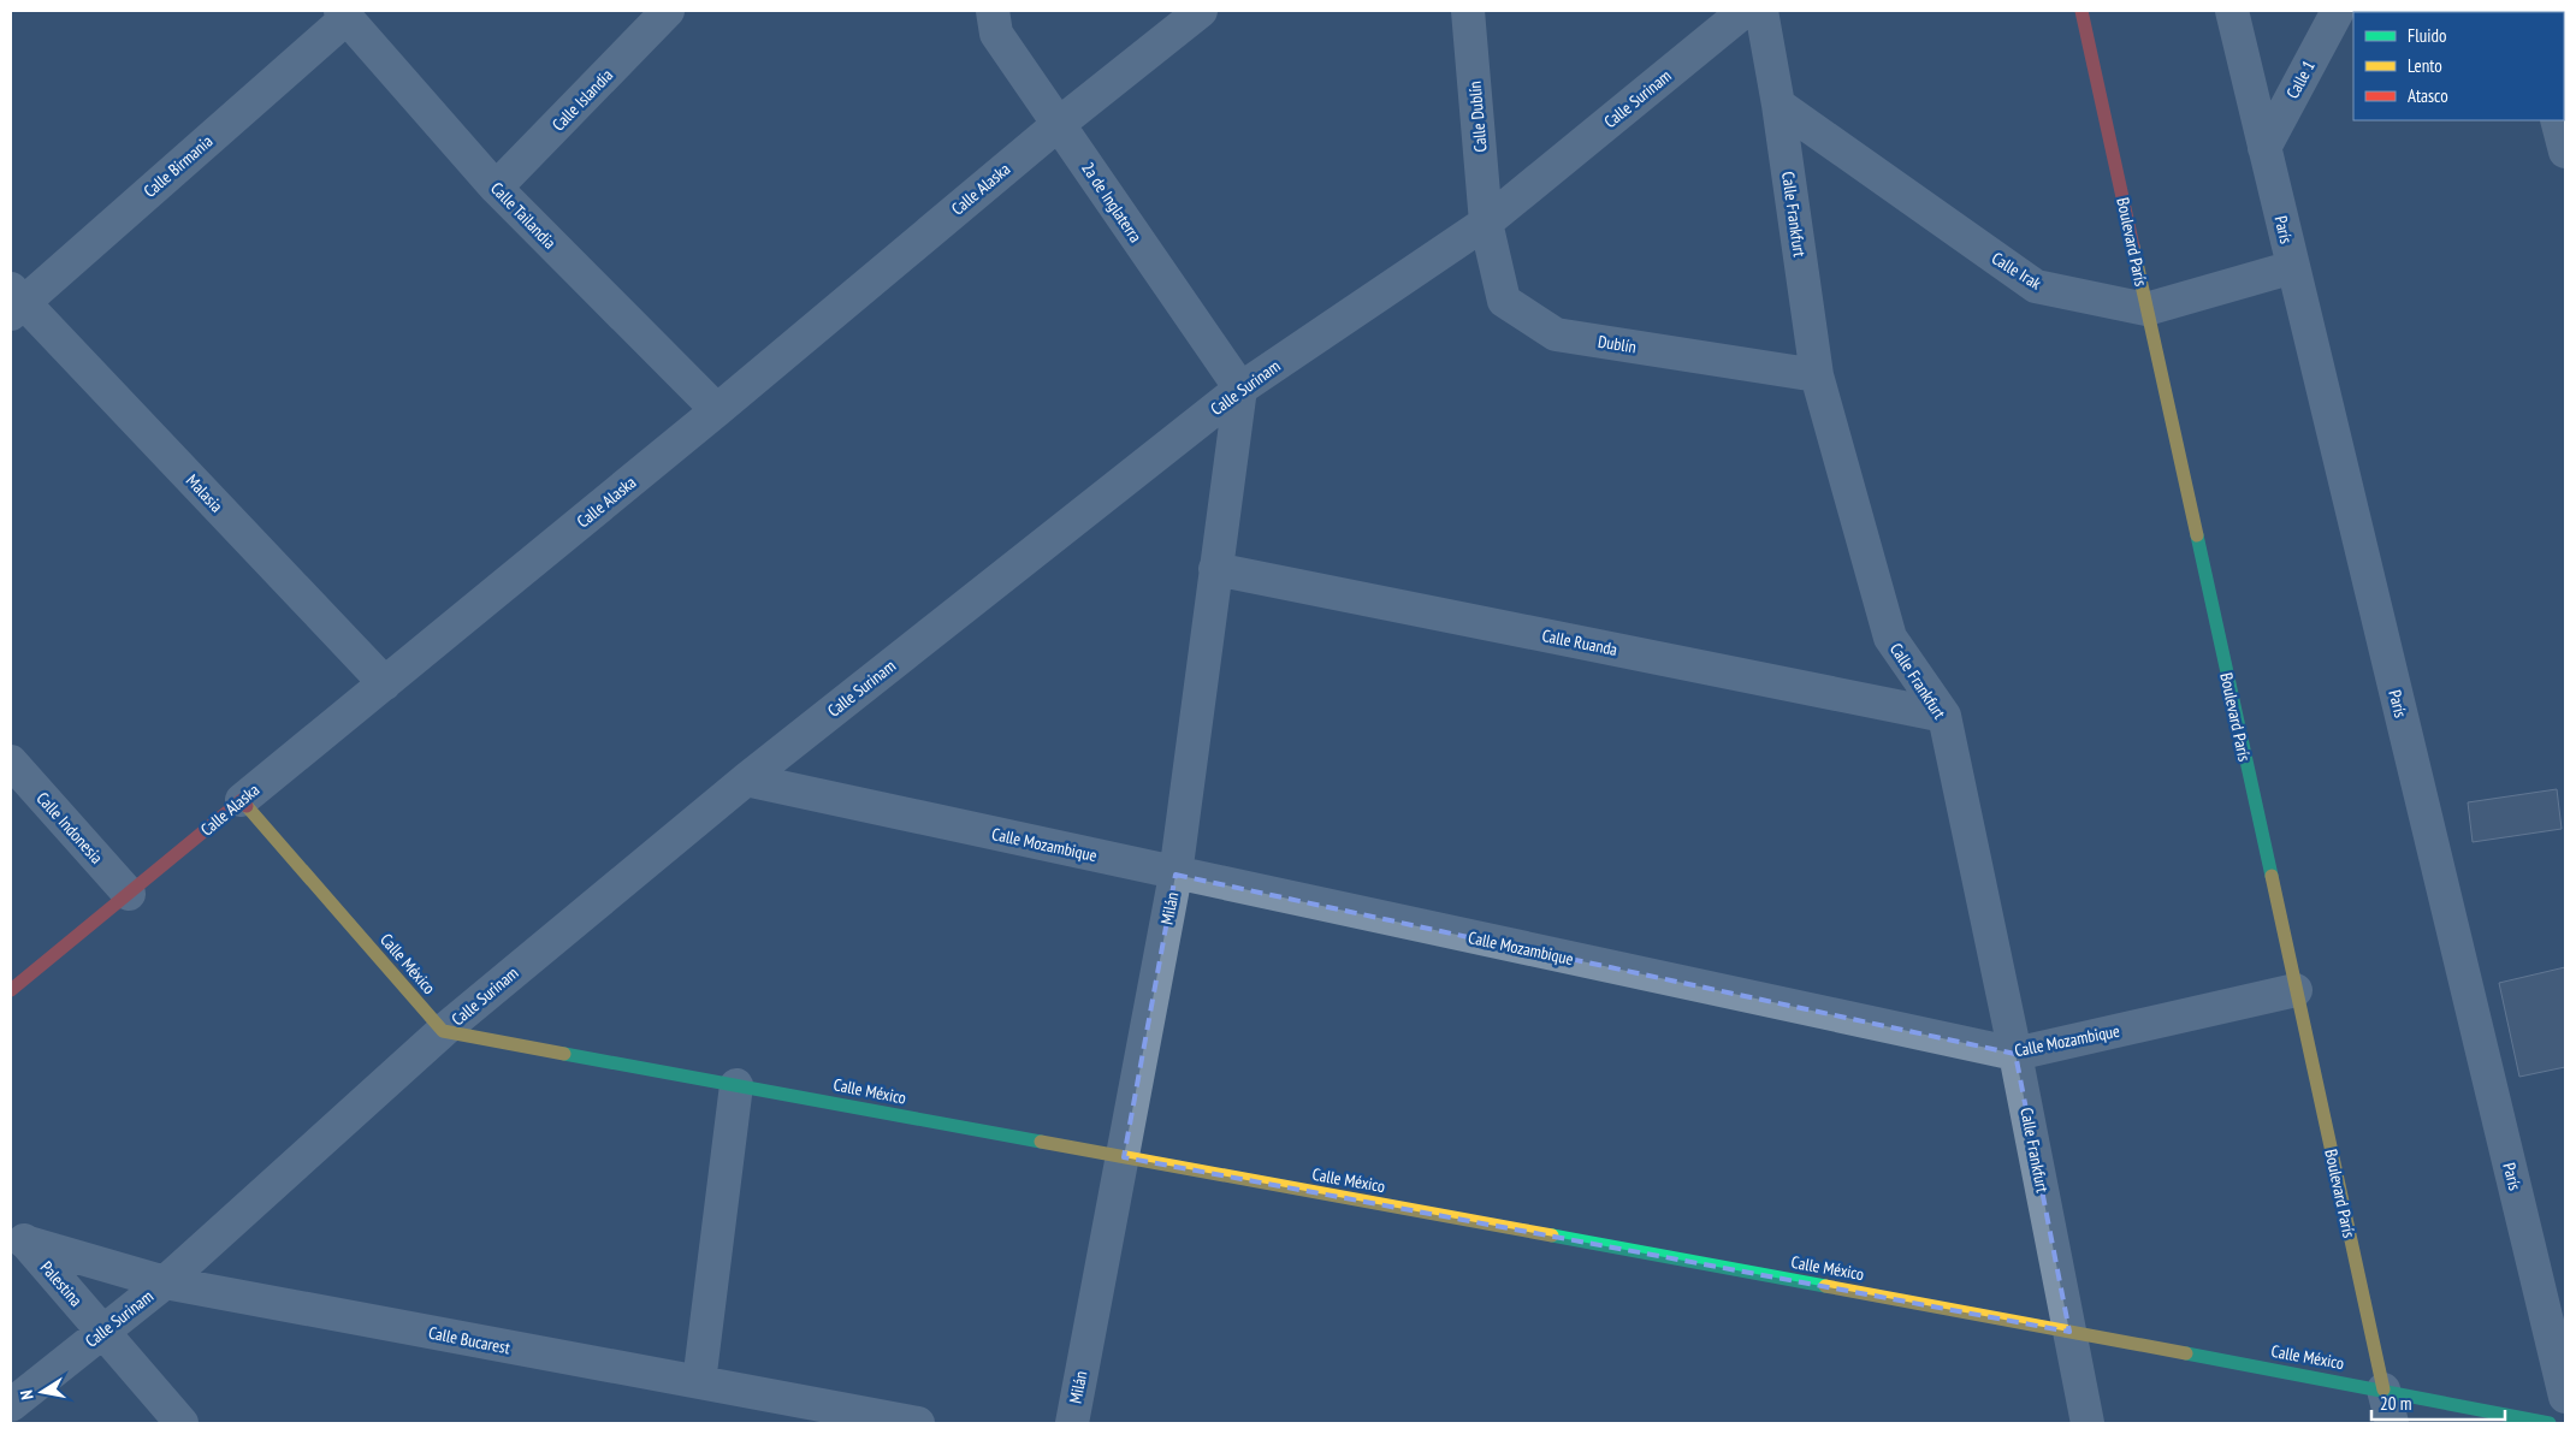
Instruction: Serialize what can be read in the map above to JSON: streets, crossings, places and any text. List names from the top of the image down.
{
  "streets": {
    "street": [
      "Calle 1",
      "Calle Surinam",
      "Calle Islandia",
      "Calle Dublín",
      "Calle Birmania",
      "Calle Alaska",
      "2a de Inglaterra",
      "Calle Frankfurt",
      "Calle Tailandia",
      "París",
      "Boulevard París",
      "Calle Irak",
      "Dublín",
      "Malasia",
      "Calle Ruanda",
      "Calle Indonesia",
      "Calle Mozambique",
      "Milán",
      "Calle México",
      "Palestina",
      "Calle Bucarest"
    ]
  },
  "crossings": [
    ["Calle 1", "París"],
    ["Calle Surinam", "Calle Dublín"],
    ["Calle Surinam", "2a de Inglaterra"],
    ["Calle Surinam", "Dublín"],
    ["Calle Surinam", "Calle Mozambique"],
    ["Calle Surinam", "Milán"],
    ["Calle Surinam", "Calle México"],
    ["Calle Surinam", "Palestina"],
    ["Calle Surinam", "Calle Bucarest"],
    ["Calle Islandia", "Calle Tailandia"],
    ["Calle Dublín", "Dublín"],
    ["Calle Birmania", "Calle Tailandia"],
    ["Calle Birmania", "Malasia"],
    ["Calle Alaska", "2a de Inglaterra"],
    ["Calle Alaska", "Calle Tailandia"],
    ["Calle Alaska", "Malasia"],
    ["Calle Alaska", "Calle Indonesia"],
    ["Calle Alaska", "Calle México"],
    ["2a de Inglaterra", "Milán"],
    ["Calle Frankfurt", "Calle Irak"],
    ["Calle Frankfurt", "Dublín"],
    ["Calle Frankfurt", "Calle Ruanda"],
    ["Calle Frankfurt", "Calle Mozambique"],
    ["Calle Frankfurt", "Calle México"],
    ["París", "Calle Irak"],
    ["Boulevard París", "Calle Irak"],
    ["Boulevard París", "Calle Mozambique"],
    ["Boulevard París", "Calle México"],
    ["Calle Ruanda", "Milán"],
    ["Calle Mozambique", "Milán"],
    ["Milán", "Calle México"],
    ["Palestina", "Calle Bucarest"]
  ],
  "legend": ["Fluido", "Lento", "Atasco"],
  "scale_bar": "20 m",
  "north": "left"
}
